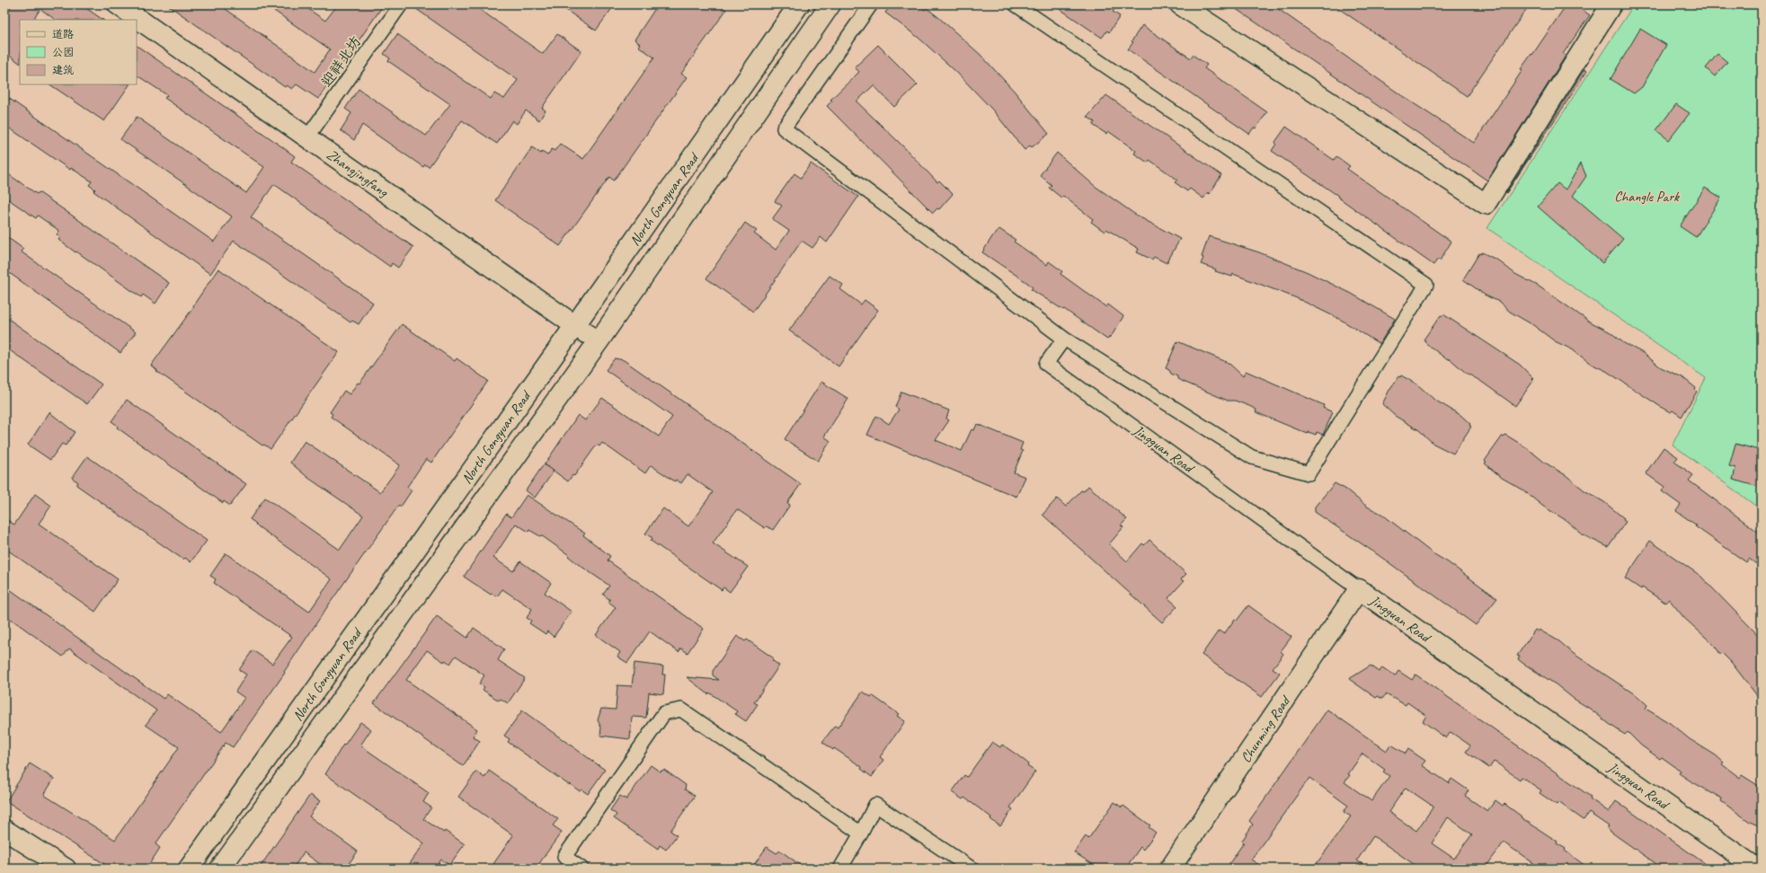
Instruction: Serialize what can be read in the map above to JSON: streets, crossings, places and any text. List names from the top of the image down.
{
  "streets": {
    "main road": [
      "Zhangjingfang",
      "North Gongyuan Road",
      "Jingguan Road",
      "Chunming Road"
    ],
    "street": ["迎祥北坊"]
  },
  "crossings": [
    ["迎祥北坊", "Zhangjingfang"],
    ["Zhangjingfang", "North Gongyuan Road"],
    ["Jingguan Road", "Chunming Road"]
  ],
  "parks": ["Changle Park"],
  "legend": ["道路", "公园", "建筑"]
}
